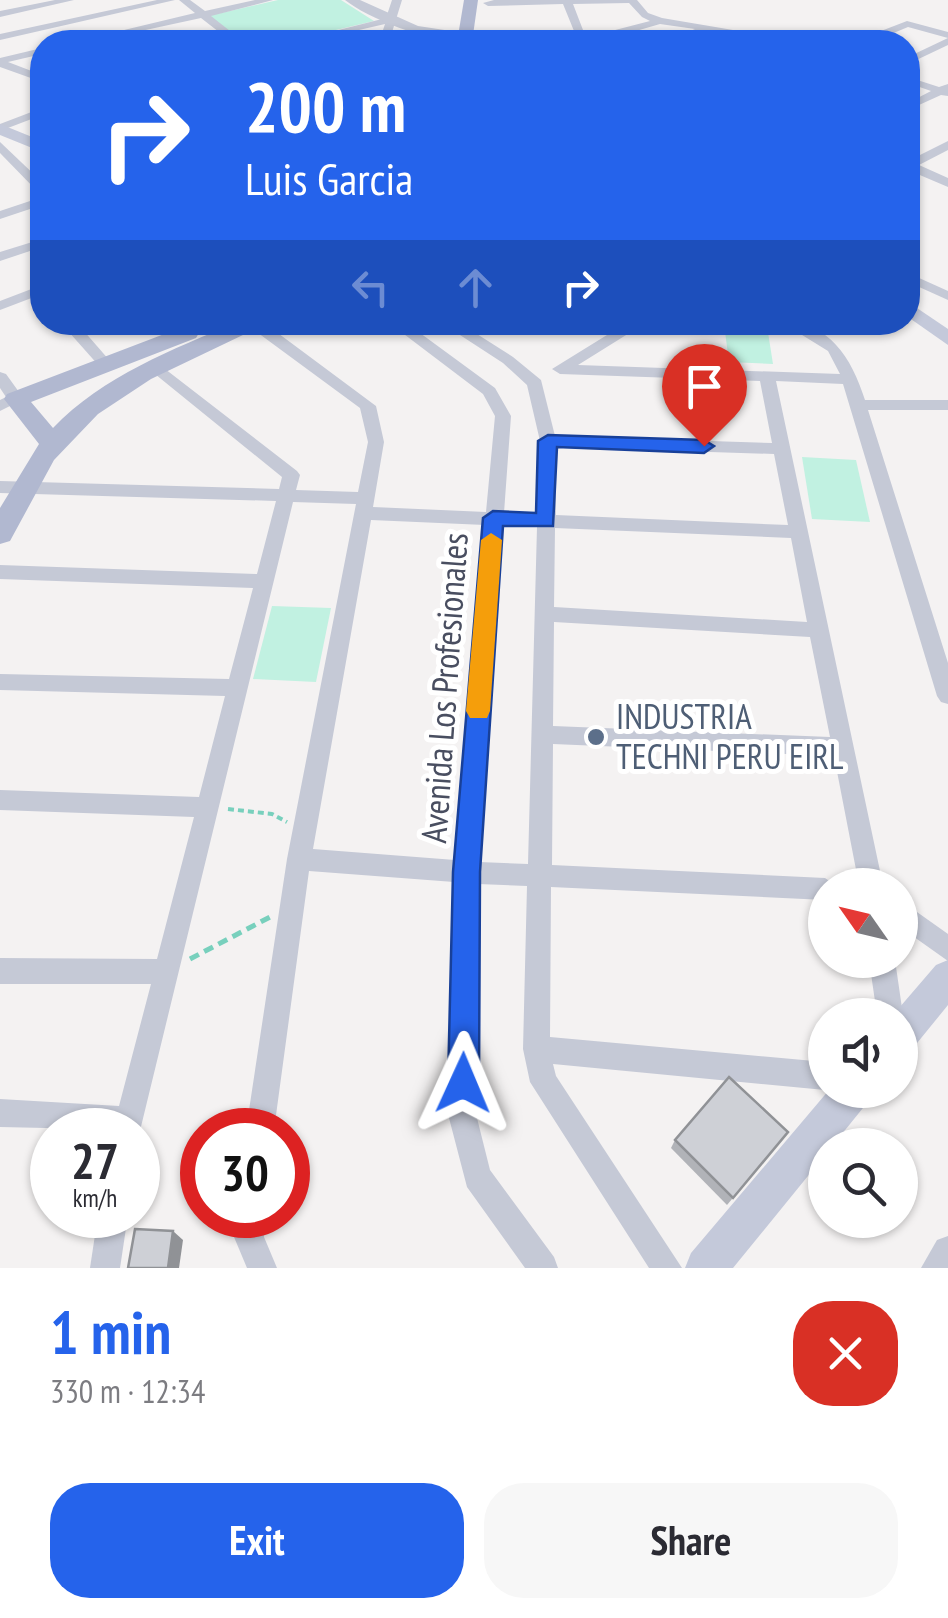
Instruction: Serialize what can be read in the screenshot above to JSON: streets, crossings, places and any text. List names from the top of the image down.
{
  "streets": {
    "street": ["Avenida Los Profesionales"]
  },
  "places": ["INDUSTRIA TECHNI PERU EIRL"],
  "north": "top left",
  "page": {
    "turn": ["200 m", "Luis Garcia"],
    "speed": "27 km/h",
    "limit": "30",
    "heading": ["1 min", "330 m · 12:34"],
    "buttons": ["Exit", "Share"]
  }
}
